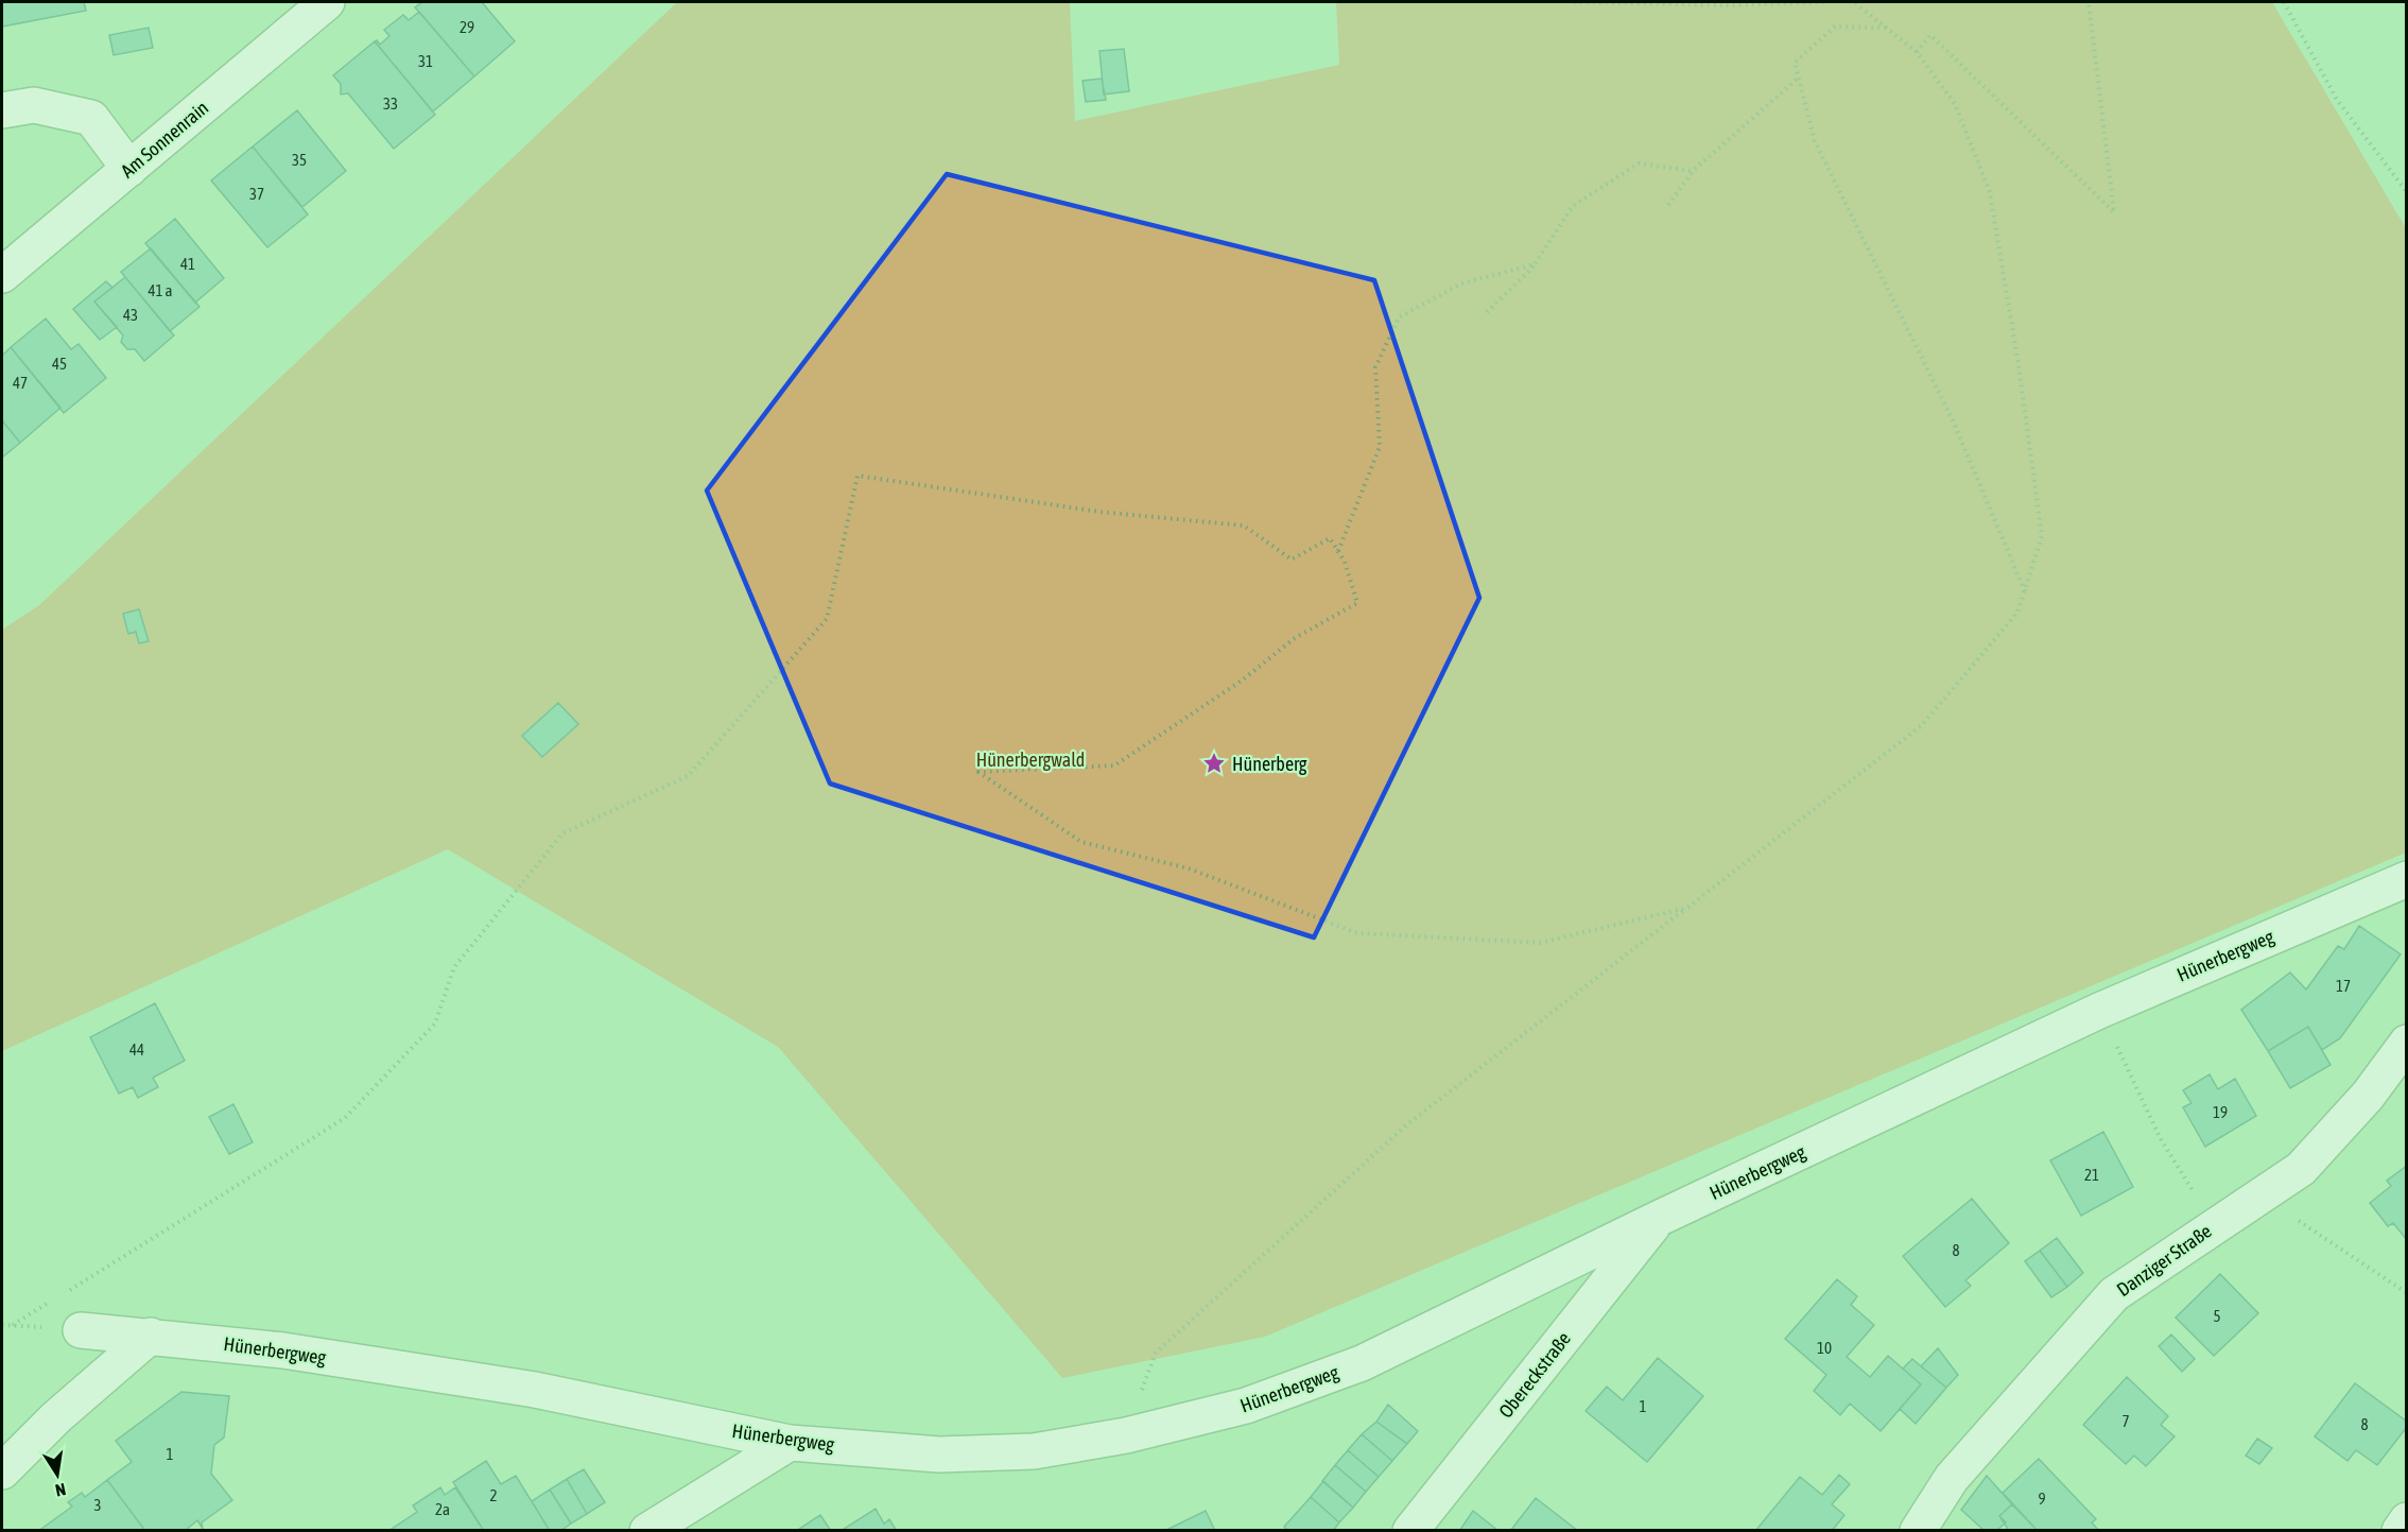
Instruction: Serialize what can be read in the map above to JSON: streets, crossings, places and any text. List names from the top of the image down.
{
  "streets": {
    "street": [
      "Am Sonnenrain",
      "Hünerbergweg",
      "Danziger Straße",
      "Obereckstraße"
    ]
  },
  "crossings": [
    ["Hünerbergweg", "Obereckstraße"]
  ],
  "parks": ["Hünerbergwald"],
  "places": {
    "place": ["Hünerberg"]
  },
  "house_numbers": [
    "29",
    "31",
    "33",
    "35",
    "37",
    "41",
    "41 a",
    "43",
    "45",
    "47",
    "17",
    "44",
    "19",
    "21",
    "8",
    "5",
    "10",
    "1",
    "7",
    "8",
    "1",
    "2",
    "9",
    "3",
    "2a"
  ],
  "north": "bottom"
}
